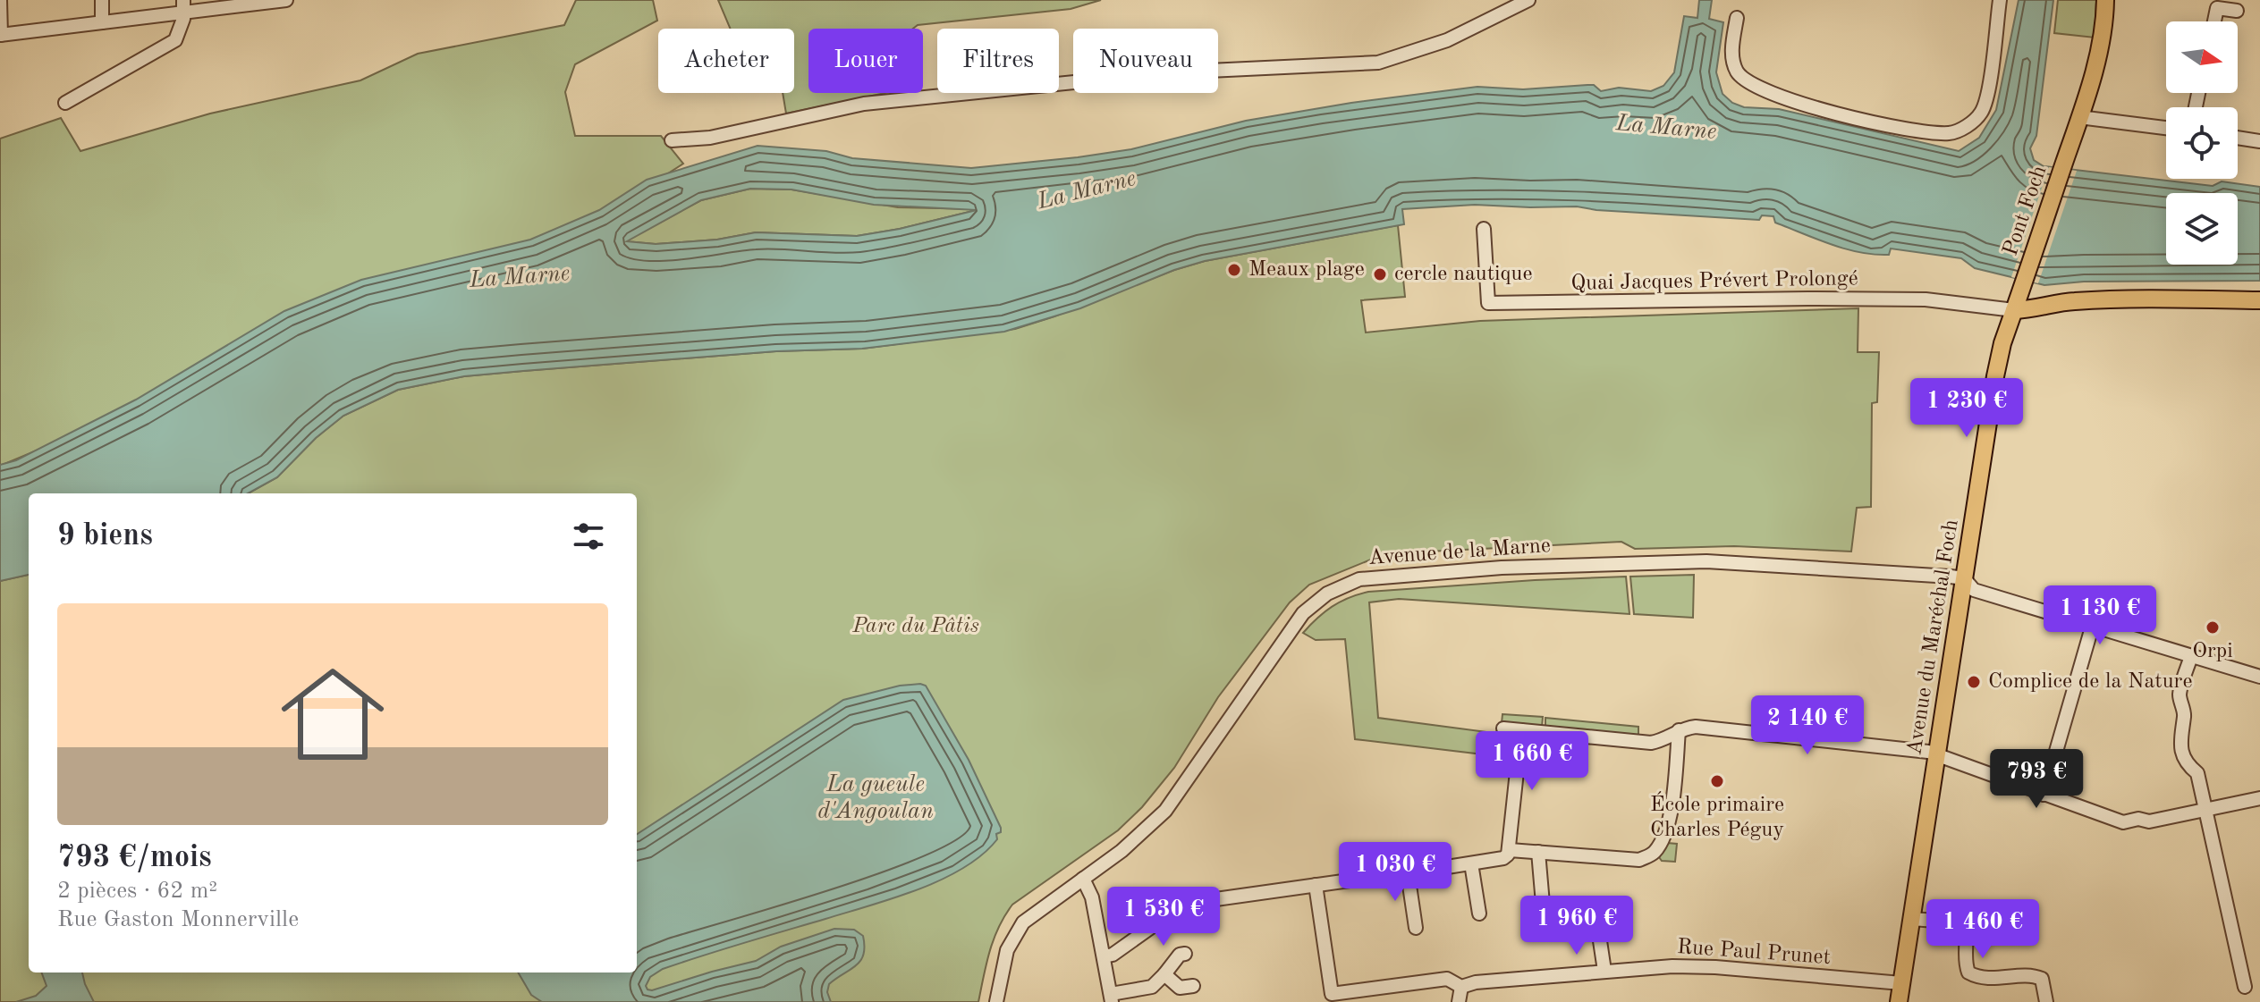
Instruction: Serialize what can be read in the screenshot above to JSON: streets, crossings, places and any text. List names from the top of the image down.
{
  "streets": {
    "main road": ["Pont Foch", "Avenue du Maréchal Foch"],
    "street": ["Quai Jacques Prévert Prolongé", "Avenue de la Marne", "Rue Paul Prunet"]
  },
  "crossings": [
    ["Pont Foch", "Avenue du Maréchal Foch"],
    ["Quai Jacques Prévert Prolongé", "Avenue du Maréchal Foch"],
    ["Avenue de la Marne", "Avenue du Maréchal Foch"],
    ["Avenue du Maréchal Foch", "Rue Paul Prunet"]
  ],
  "water": ["La Marne", "La gueule d'Angoulan"],
  "parks": ["Parc du Pâtis"],
  "places": [
    "Meaux plage",
    "cercle nautique",
    "Orpi",
    "Complice de la Nature",
    "École primaire Charles Péguy"
  ],
  "north": "right",
  "page": {
    "chip": [
      "Acheter",
      "Louer",
      "Filtres",
      "Nouveau"
    ],
    "price": [
      "1 230 €",
      "1 130 €",
      "2 140 €",
      "1 660 €",
      "793 €",
      "1 030 €",
      "1 530 €",
      "1 960 €",
      "1 460 €"
    ],
    "heading": "9 biens",
    "list": [
      {
        "name": "793 €/mois",
        "note": "2 pièces · 62 m² · Rue Gaston Monnerville"
      }
    ]
  }
}
